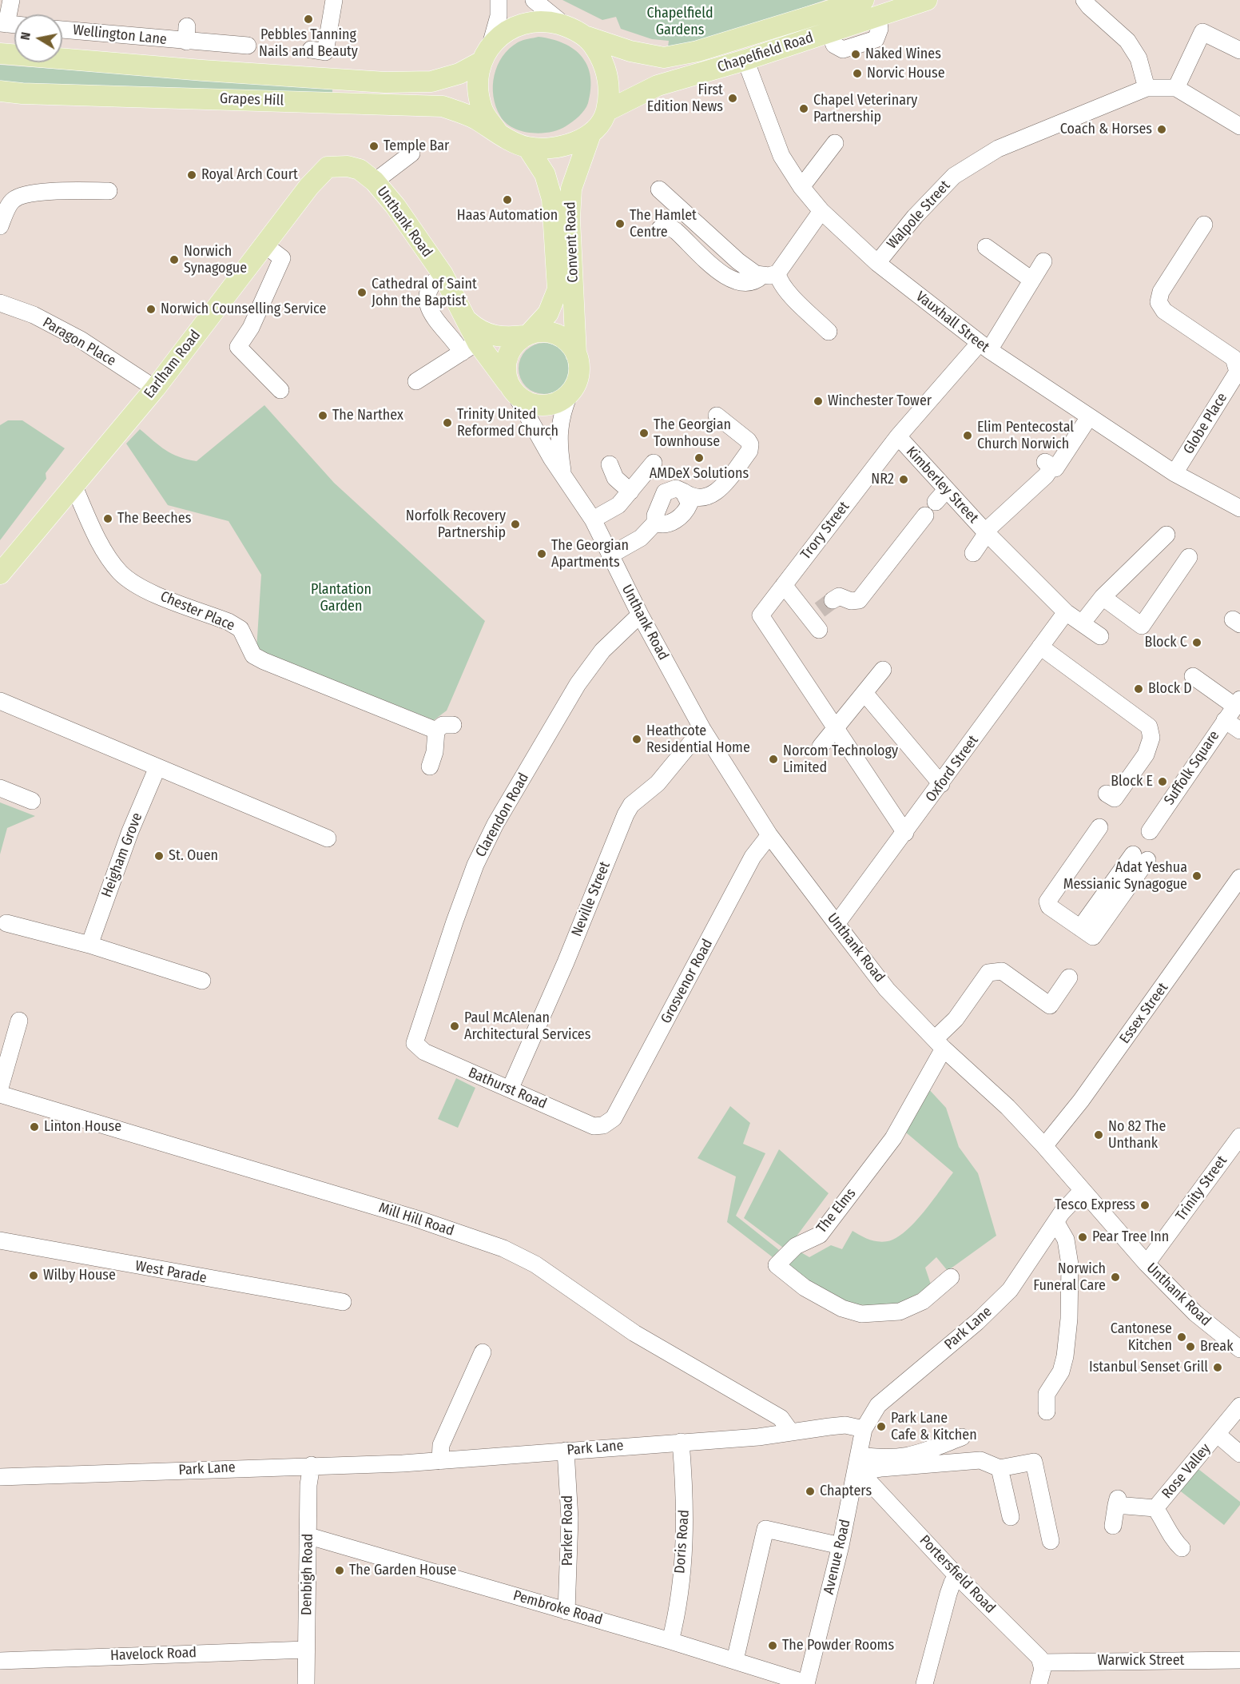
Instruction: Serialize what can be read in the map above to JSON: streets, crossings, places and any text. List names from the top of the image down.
{
  "streets": {
    "main road": [
      "Chapelfield Road",
      "Grapes Hill",
      "Unthank Road",
      "Convent Road",
      "Earlham Road"
    ],
    "street": [
      "Wellington Lane",
      "Walpole Street",
      "Vauxhall Street",
      "Paragon Place",
      "Globe Place",
      "Kimberley Street",
      "Trory Street",
      "Chester Place",
      "Suffolk Square",
      "Oxford Street",
      "Clarendon Road",
      "Heigham Grove",
      "Neville Street",
      "Grosvenor Road",
      "Essex Street",
      "Bathurst Road",
      "Trinity Street",
      "The Elms",
      "Mill Hill Road",
      "West Parade",
      "Park Lane",
      "Rose Valley",
      "Parker Road",
      "Doris Road",
      "Avenue Road",
      "Denbigh Road",
      "Portersfield Road",
      "Pembroke Road",
      "Havelock Road",
      "Warwick Street"
    ]
  },
  "crossings": [
    ["Chapelfield Road", "Grapes Hill"],
    ["Chapelfield Road", "Convent Road"],
    ["Chapelfield Road", "Vauxhall Street"],
    ["Grapes Hill", "Convent Road"],
    ["Walpole Street", "Vauxhall Street"],
    ["Unthank Road", "Convent Road"],
    ["Unthank Road", "Earlham Road"],
    ["Unthank Road", "Oxford Street"],
    ["Unthank Road", "Clarendon Road"],
    ["Unthank Road", "Neville Street"],
    ["Unthank Road", "Grosvenor Road"],
    ["Unthank Road", "Essex Street"],
    ["Unthank Road", "Trinity Street"],
    ["Unthank Road", "The Elms"],
    ["Unthank Road", "Park Lane"],
    ["Vauxhall Street", "Globe Place"],
    ["Vauxhall Street", "Trory Street"],
    ["Paragon Place", "Earlham Road"],
    ["Earlham Road", "Chester Place"],
    ["Kimberley Street", "Trory Street"],
    ["Kimberley Street", "Oxford Street"],
    ["Trory Street", "Oxford Street"],
    ["Clarendon Road", "Bathurst Road"],
    ["Neville Street", "Bathurst Road"],
    ["Grosvenor Road", "Bathurst Road"],
    ["Mill Hill Road", "Park Lane"],
    ["Park Lane", "Parker Road"],
    ["Park Lane", "Doris Road"],
    ["Park Lane", "Avenue Road"],
    ["Park Lane", "Denbigh Road"],
    ["Parker Road", "Pembroke Road"],
    ["Doris Road", "Pembroke Road"],
    ["Avenue Road", "Portersfield Road"],
    ["Avenue Road", "Pembroke Road"],
    ["Denbigh Road", "Pembroke Road"],
    ["Denbigh Road", "Havelock Road"],
    ["Portersfield Road", "Warwick Street"]
  ],
  "parks": ["Chapelfield Gardens", "Plantation Garden"],
  "places": [
    "Pebbles Tanning Nails and Beauty",
    "Naked Wines",
    "Norvic House",
    "First Edition News",
    "Chapel Veterinary Partnership",
    "Coach & Horses",
    "Temple Bar",
    "Royal Arch Court",
    "Haas Automation",
    "The Hamlet Centre",
    "Norwich Synagogue",
    "Cathedral of Saint John the Baptist",
    "Norwich Counselling Service",
    "Winchester Tower",
    "The Narthex",
    "Trinity United Reformed Church",
    "The Georgian Townhouse",
    "Elim Pentecostal Church Norwich",
    "AMDeX Solutions",
    "NR2",
    "The Beeches",
    "Norfolk Recovery Partnership",
    "The Georgian Apartments",
    "Block C",
    "Block D",
    "Heathcote Residential Home",
    "Norcom Technology Limited",
    "Block E",
    "St. Ouen",
    "Adat Yeshua Messianic Synagogue",
    "Paul McAlenan Architectural Services",
    "Linton House",
    "No 82 The Unthank",
    "Tesco Express",
    "Pear Tree Inn",
    "Wilby House",
    "Norwich Funeral Care",
    "Cantonese Kitchen",
    "Break",
    "Istanbul Senset Grill",
    "Park Lane Cafe & Kitchen",
    "Chapters",
    "The Garden House",
    "The Powder Rooms"
  ],
  "north": "left"
}
